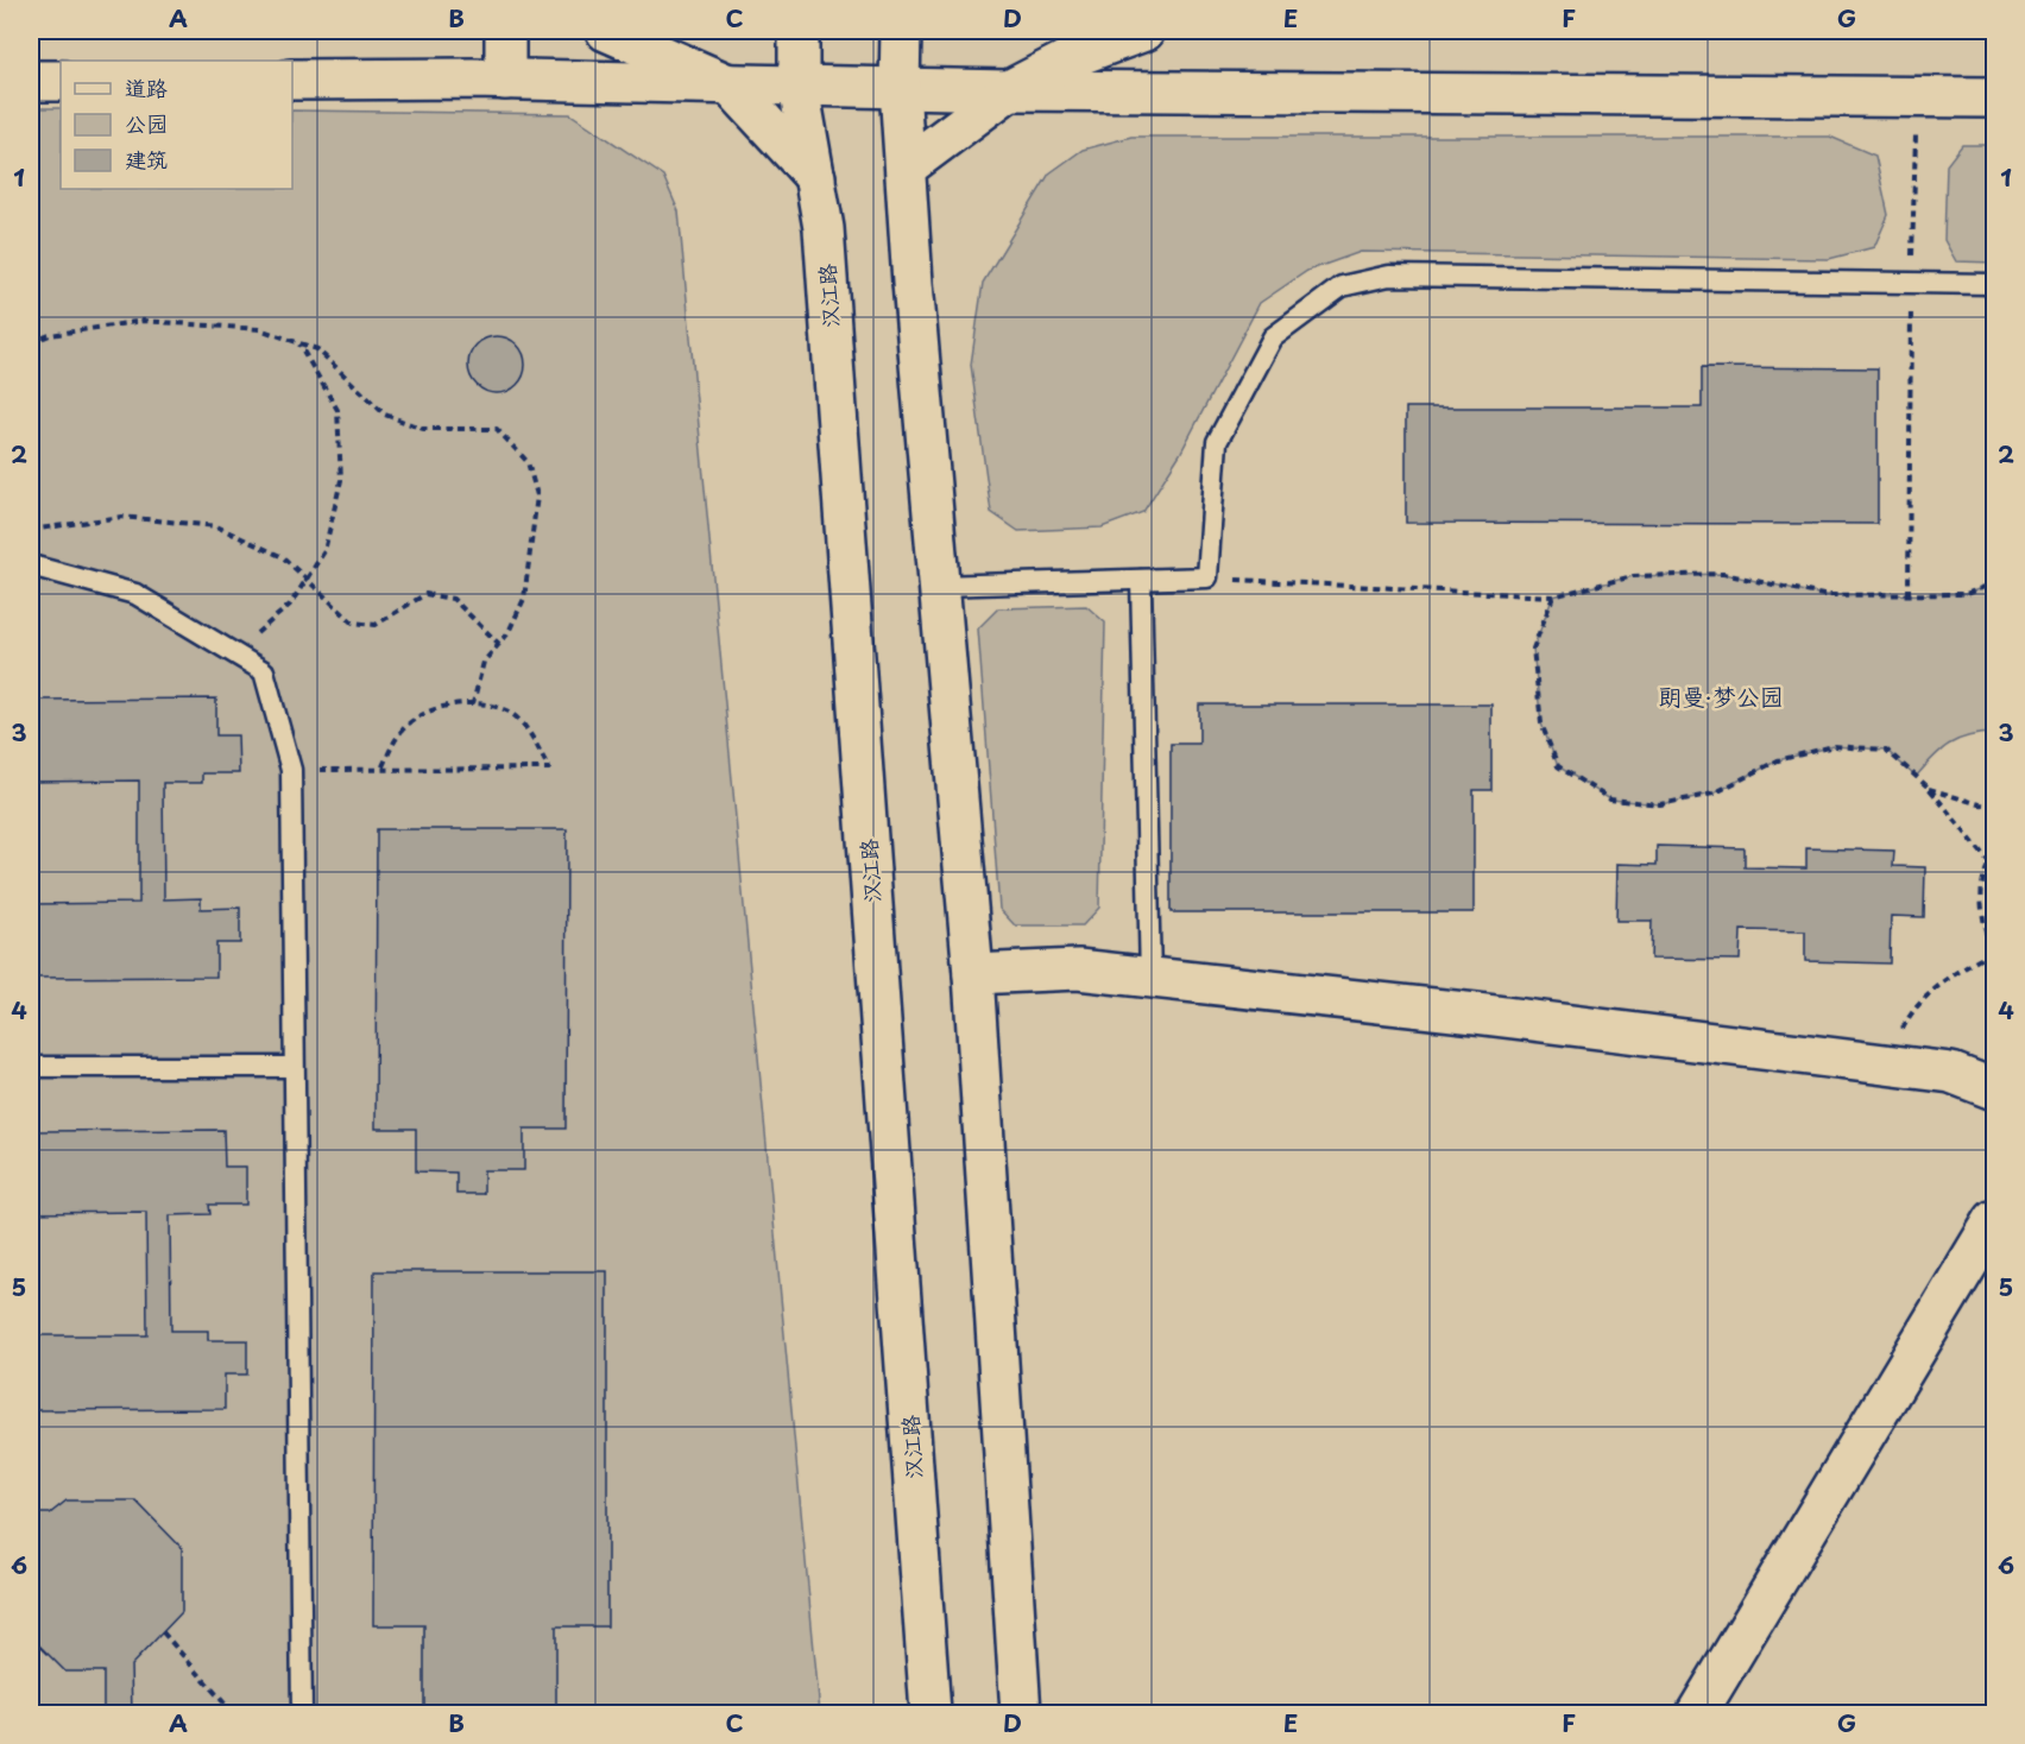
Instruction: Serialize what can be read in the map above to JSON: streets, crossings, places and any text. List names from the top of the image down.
{
  "streets": {
    "main road": ["汉江路"]
  },
  "districts": ["朗曼·梦公园"],
  "legend": ["道路", "公园", "建筑"],
  "grid": {
    "columns": [
      "A",
      "B",
      "C",
      "D",
      "E",
      "F",
      "G"
    ],
    "rows": [
      "1",
      "2",
      "3",
      "4",
      "5",
      "6"
    ]
  }
}
